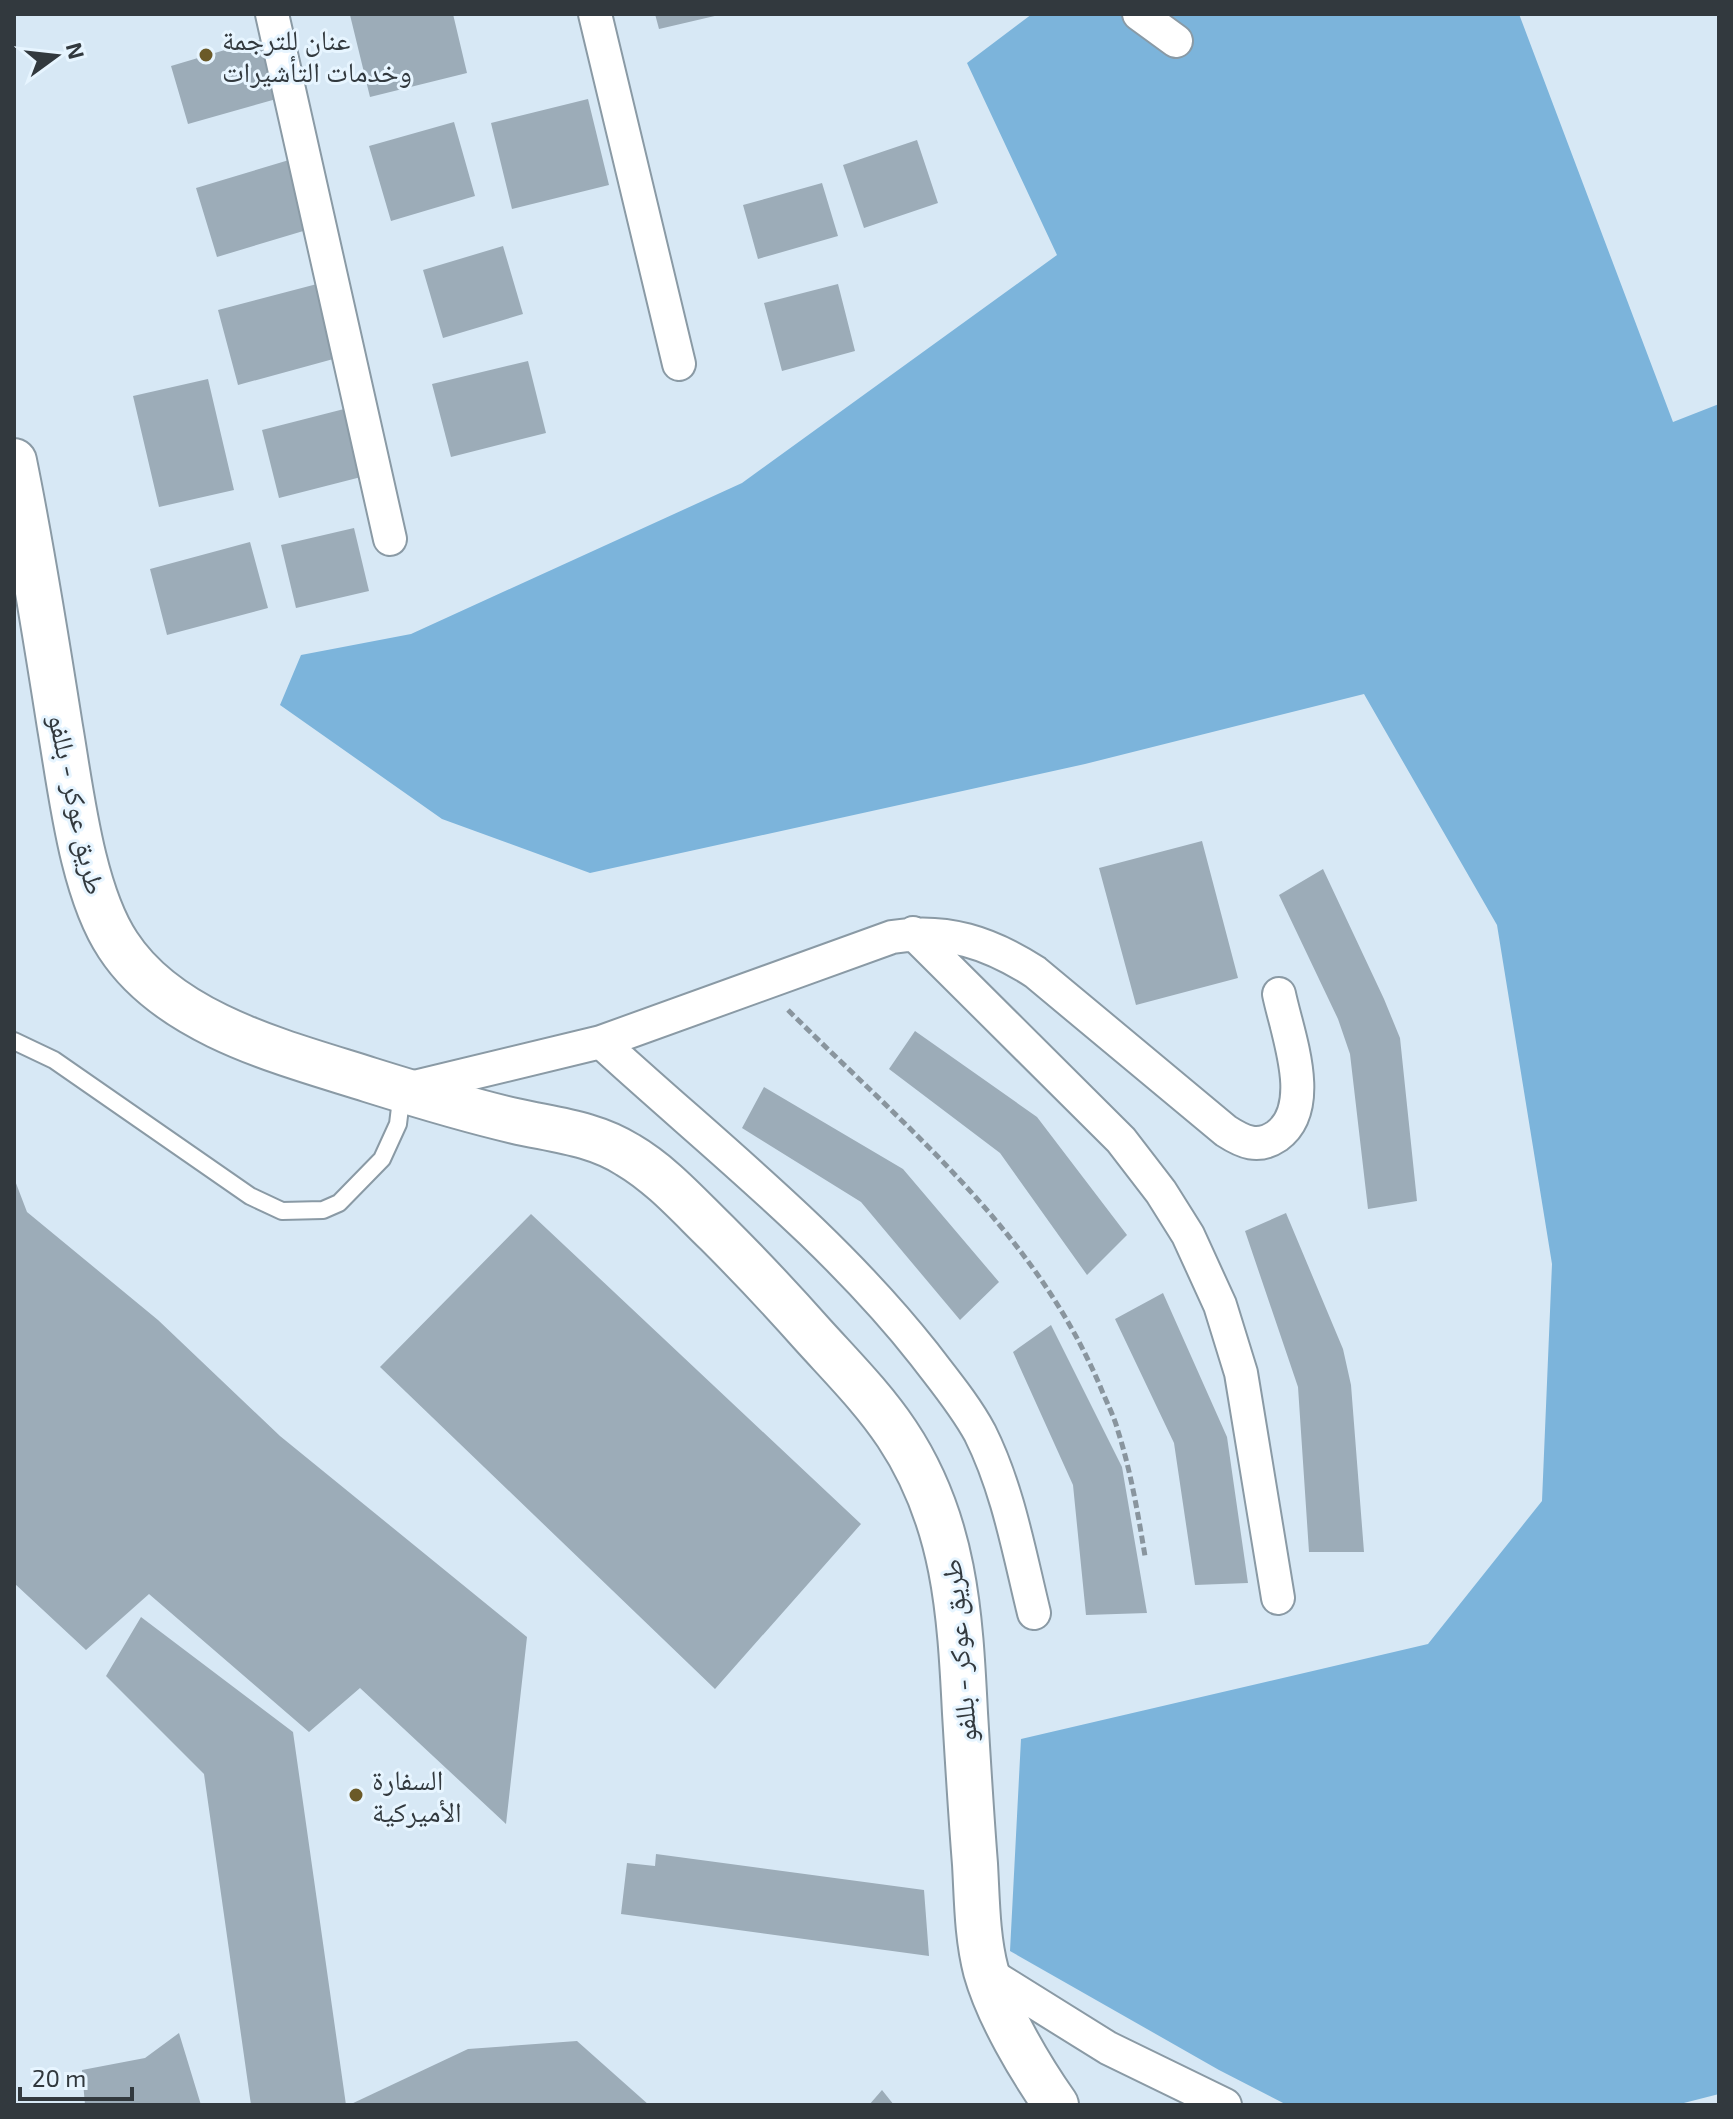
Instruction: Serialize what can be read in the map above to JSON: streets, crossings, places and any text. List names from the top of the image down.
{
  "streets": {
    "street": ["طريق عوكر - بللفو"]
  },
  "places": ["عنان للترجمة وخدمات التأشيرات", "السفارة الأميركية"],
  "scale_bar": "20 m",
  "north": "right"
}
